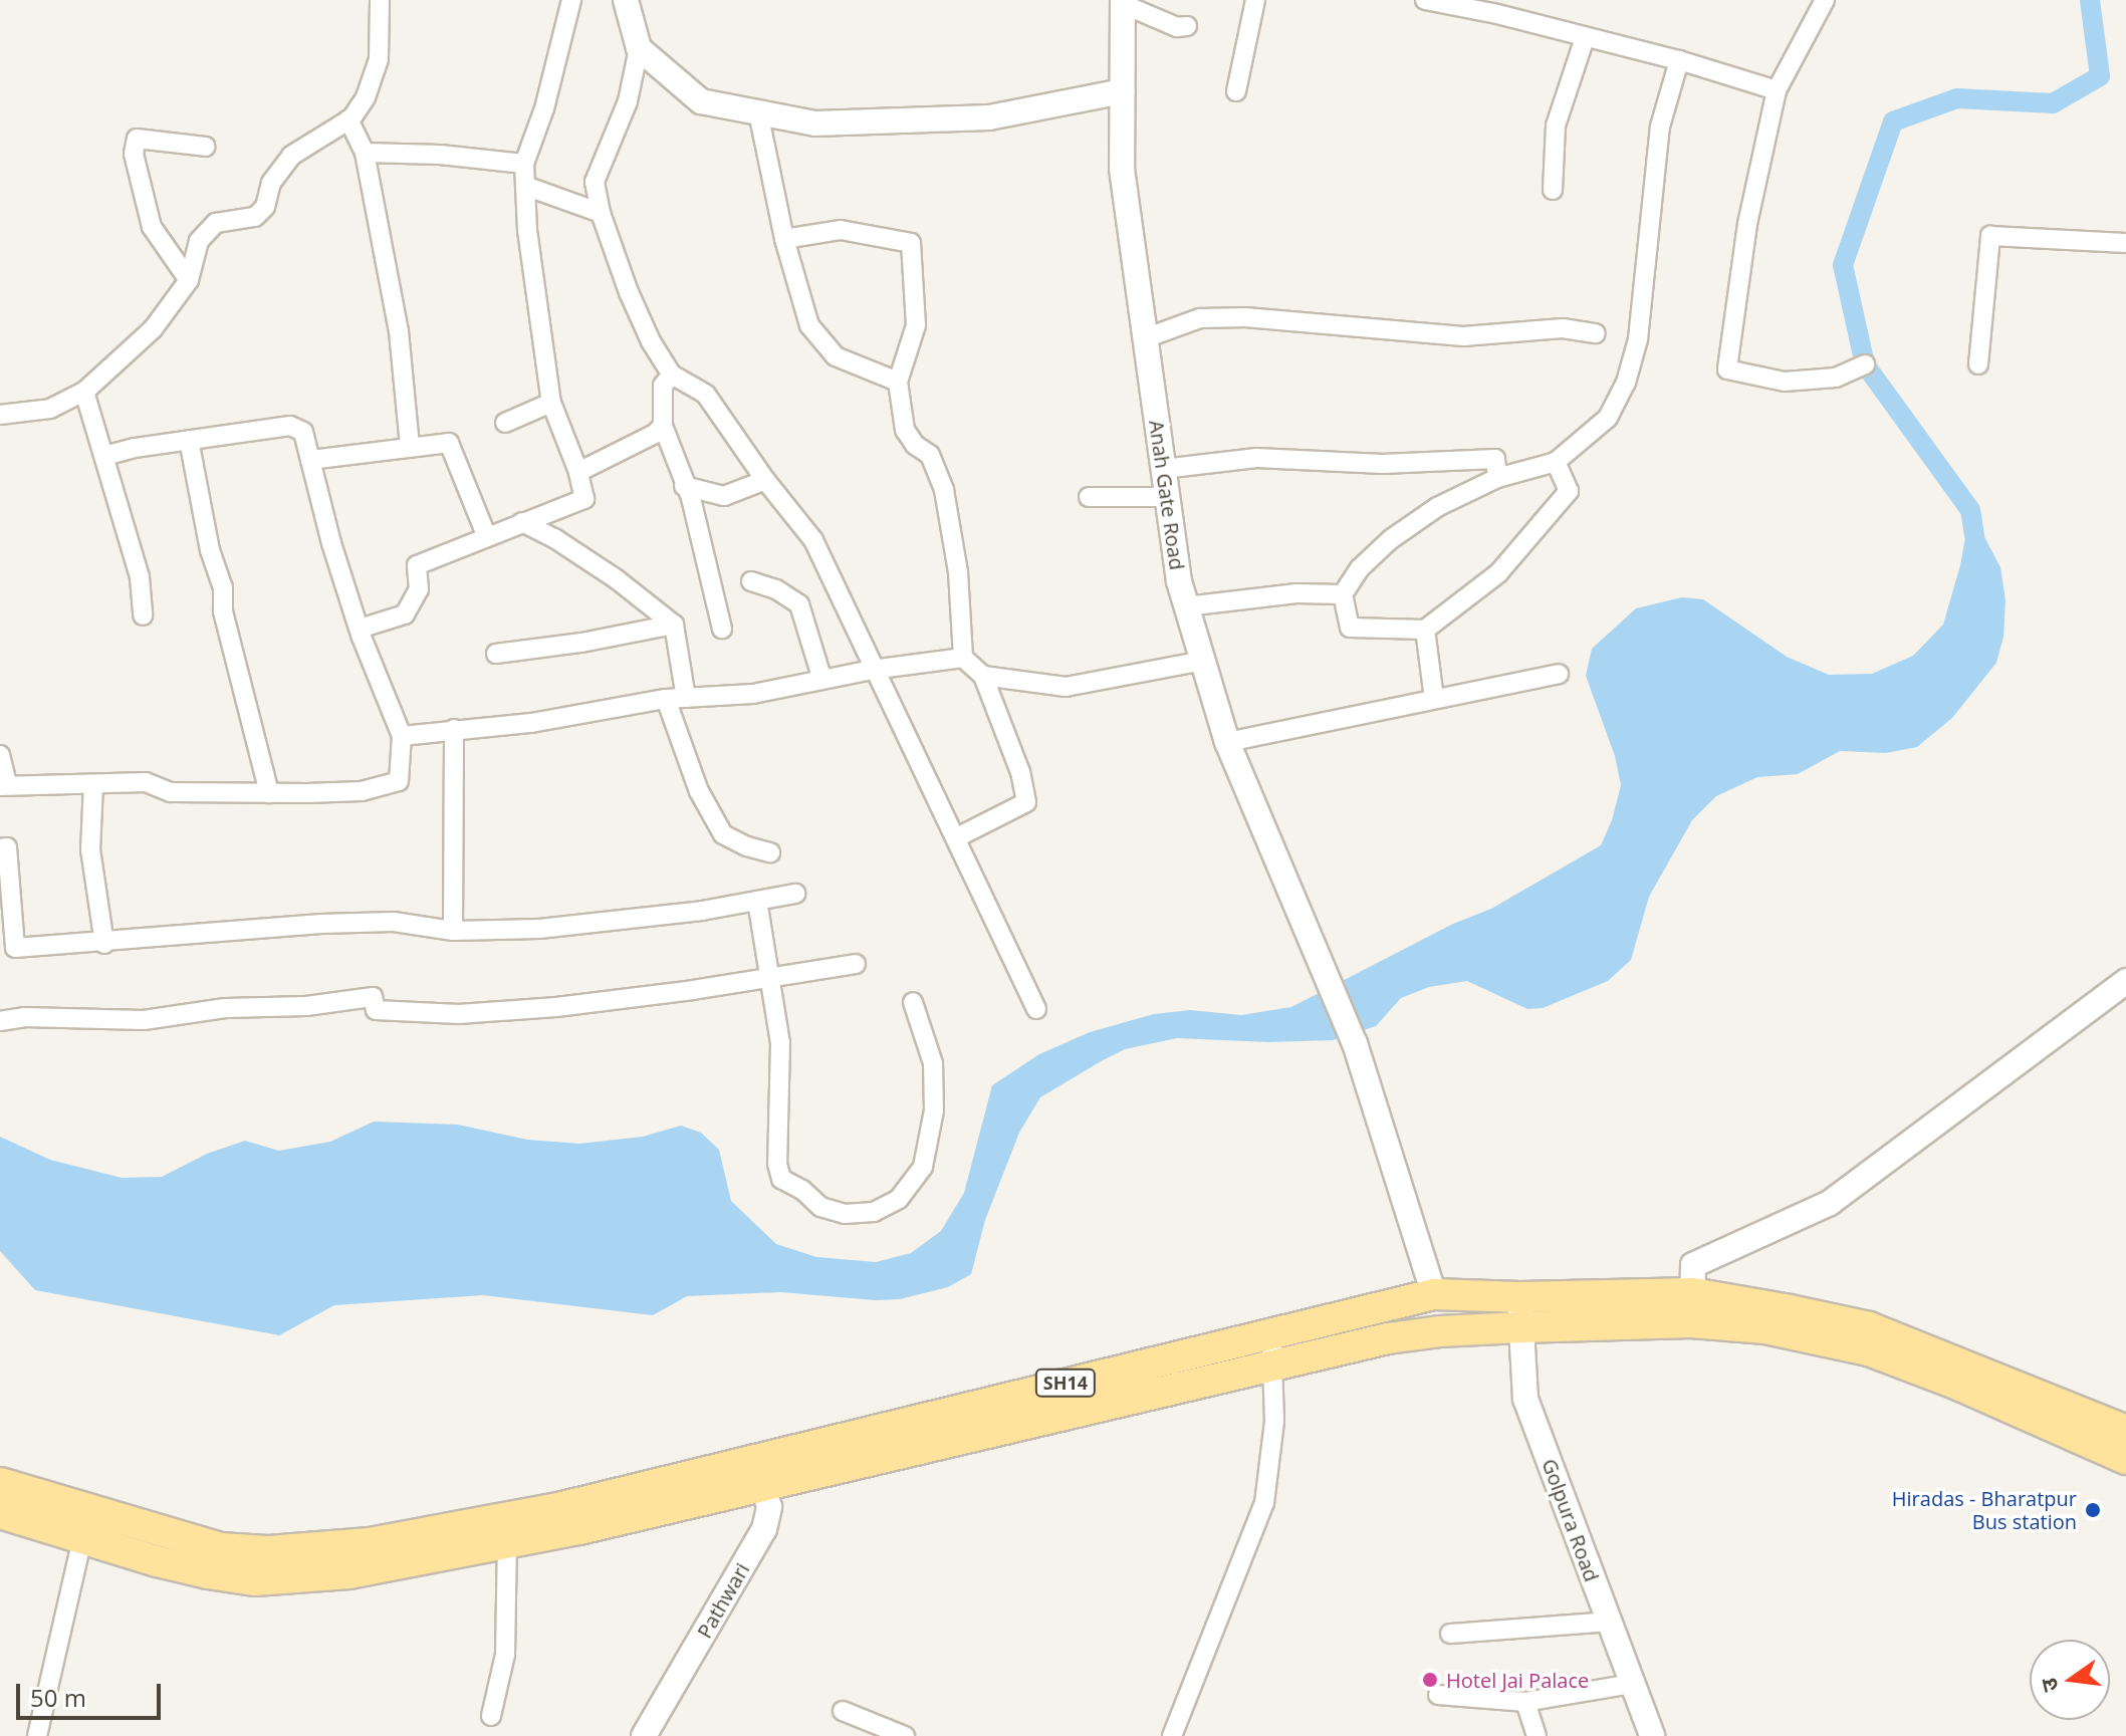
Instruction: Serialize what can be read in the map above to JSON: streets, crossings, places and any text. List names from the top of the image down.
{
  "streets": {
    "main road": ["SH14"],
    "street": ["Anah Gate Road", "Golpura Road", "Pathwari"]
  },
  "crossings": [
    ["Anah Gate Road", "SH14"],
    ["SH14", "Golpura Road"],
    ["SH14", "Pathwari"]
  ],
  "places": ["Hiradas - Bharatpur Bus station", "Hotel Jai Palace"],
  "scale_bar": "50 m",
  "north": "left"
}
